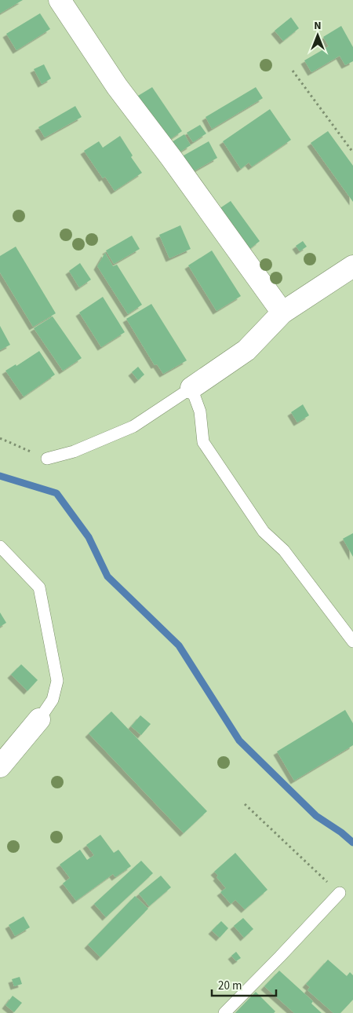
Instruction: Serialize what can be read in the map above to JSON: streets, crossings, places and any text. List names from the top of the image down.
{
  "scale_bar": "20 m",
  "north": "top"
}
